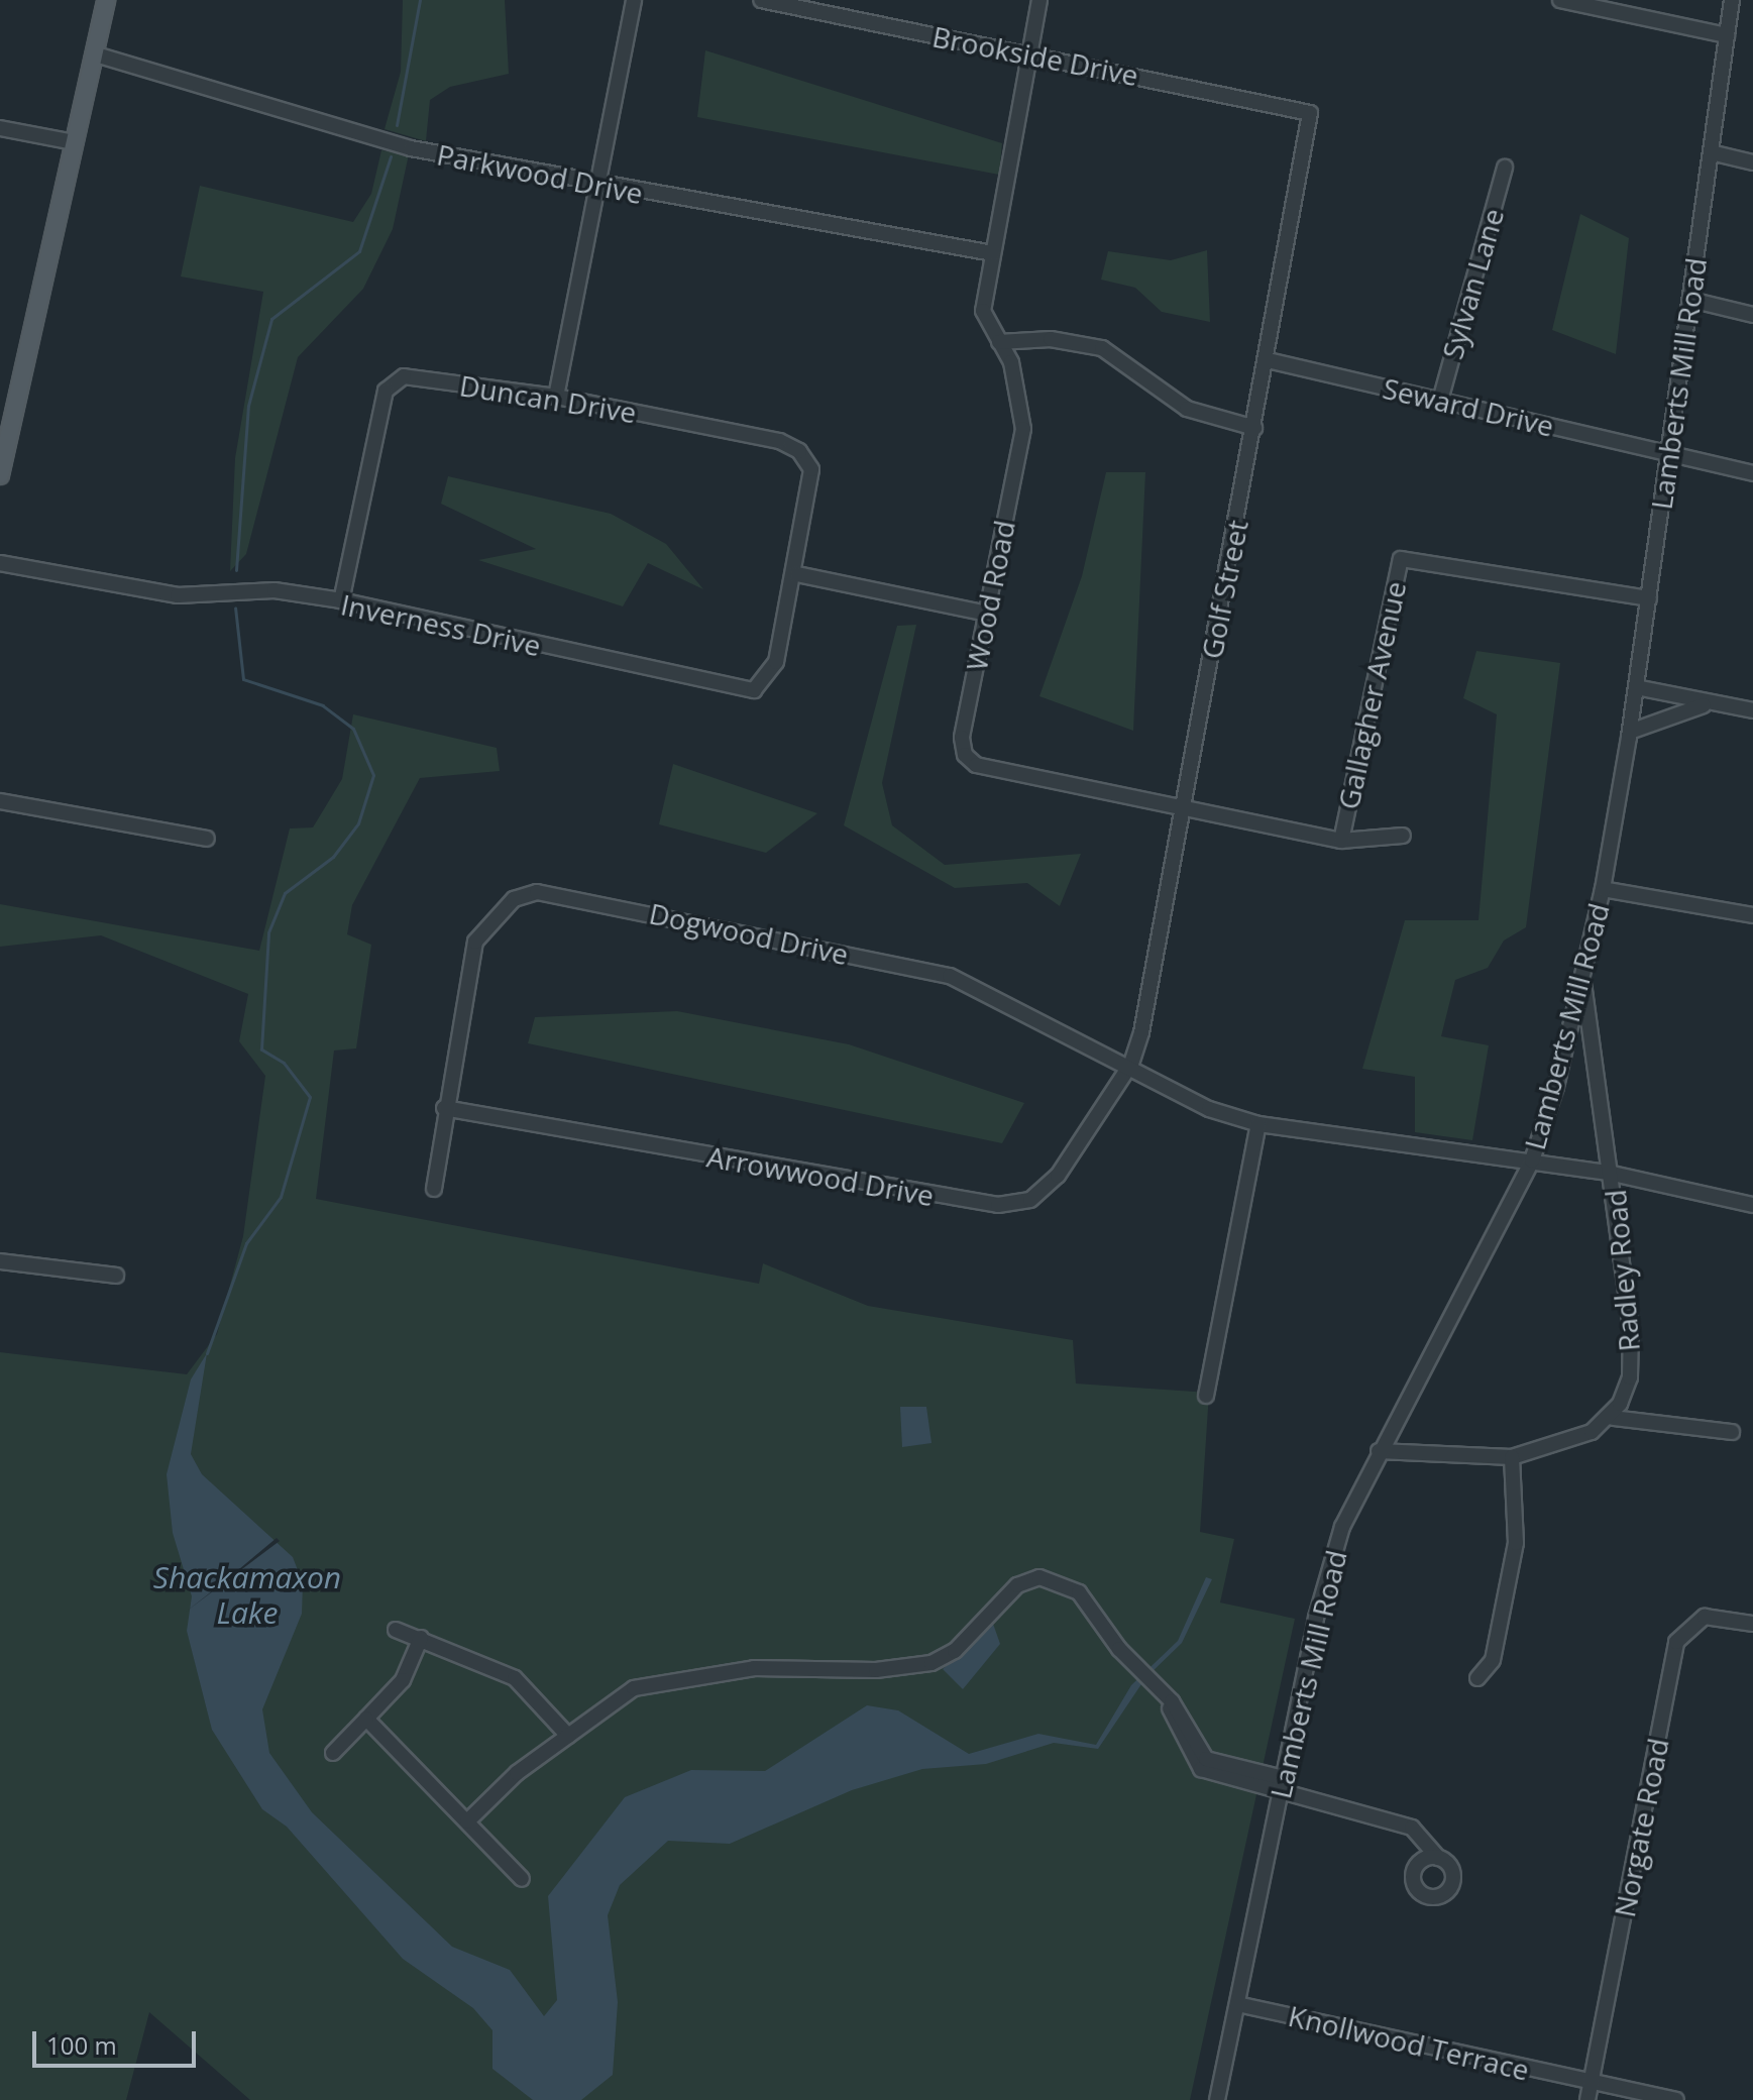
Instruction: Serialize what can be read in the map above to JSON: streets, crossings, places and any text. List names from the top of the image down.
{
  "streets": {
    "street": [
      "Brookside Drive",
      "Parkwood Drive",
      "Sylvan Lane",
      "Lamberts Mill Road",
      "Duncan Drive",
      "Seward Drive",
      "Golf Street",
      "Wood Road",
      "Inverness Drive",
      "Gallagher Avenue",
      "Dogwood Drive",
      "Arrowwood Drive",
      "Radley Road",
      "Norgate Road",
      "Knollwood Terrace"
    ]
  },
  "crossings": [
    ["Brookside Drive", "Golf Street"],
    ["Brookside Drive", "Wood Road"],
    ["Parkwood Drive", "Wood Road"],
    ["Sylvan Lane", "Seward Drive"],
    ["Lamberts Mill Road", "Seward Drive"],
    ["Lamberts Mill Road", "Gallagher Avenue"],
    ["Lamberts Mill Road", "Dogwood Drive"],
    ["Lamberts Mill Road", "Radley Road"],
    ["Lamberts Mill Road", "Knollwood Terrace"],
    ["Duncan Drive", "Inverness Drive"],
    ["Seward Drive", "Golf Street"],
    ["Golf Street", "Wood Road"],
    ["Golf Street", "Dogwood Drive"],
    ["Golf Street", "Arrowwood Drive"],
    ["Wood Road", "Gallagher Avenue"],
    ["Dogwood Drive", "Arrowwood Drive"],
    ["Dogwood Drive", "Radley Road"],
    ["Norgate Road", "Knollwood Terrace"]
  ],
  "water": ["Shackamaxon Lake"],
  "scale_bar": "100 m"
}
